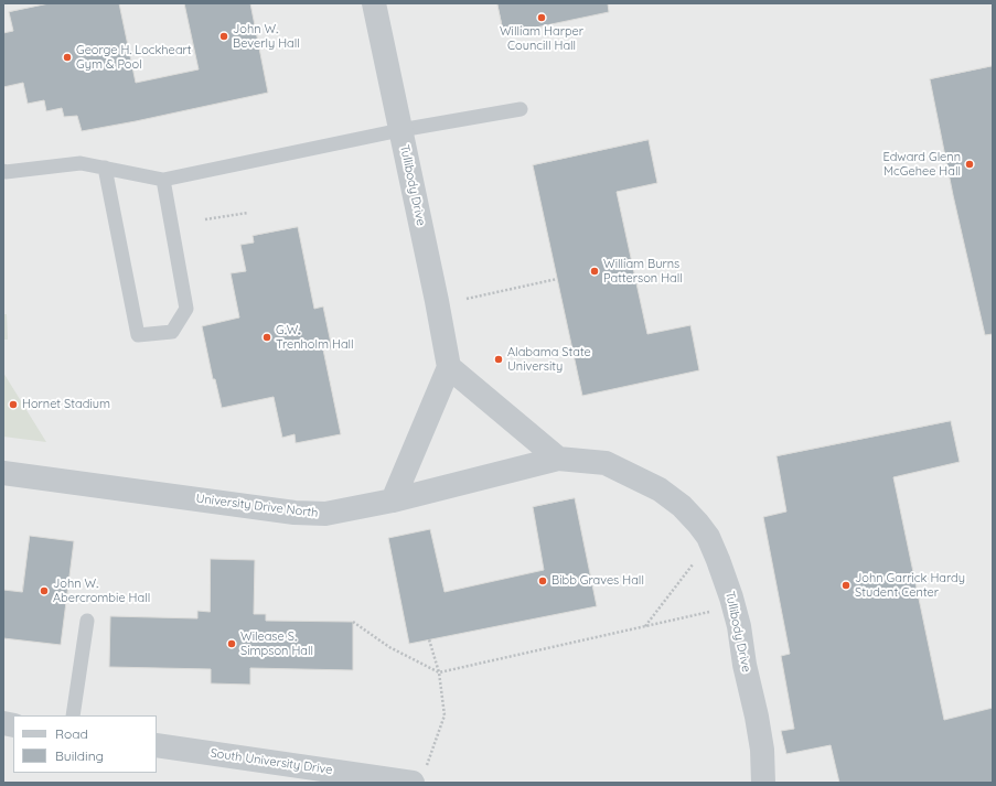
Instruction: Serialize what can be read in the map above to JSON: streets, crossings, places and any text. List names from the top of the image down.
{
  "streets": {
    "street": ["Tullibody Drive", "University Drive North", "South University Drive"]
  },
  "crossings": [
    ["Tullibody Drive", "University Drive North"]
  ],
  "places": [
    "William Harper Councill Hall",
    "John W. Beverly Hall",
    "George H. Lockheart Gym & Pool",
    "Edward Glenn McGehee Hall",
    "William Burns Patterson Hall",
    "G.W. Trenholm Hall",
    "Alabama State University",
    "Hornet Stadium",
    "Bibb Graves Hall",
    "John Garrick Hardy Student Center",
    "John W. Abercrombie Hall",
    "Wilease S. Simpson Hall"
  ],
  "legend": ["Road", "Building"]
}
